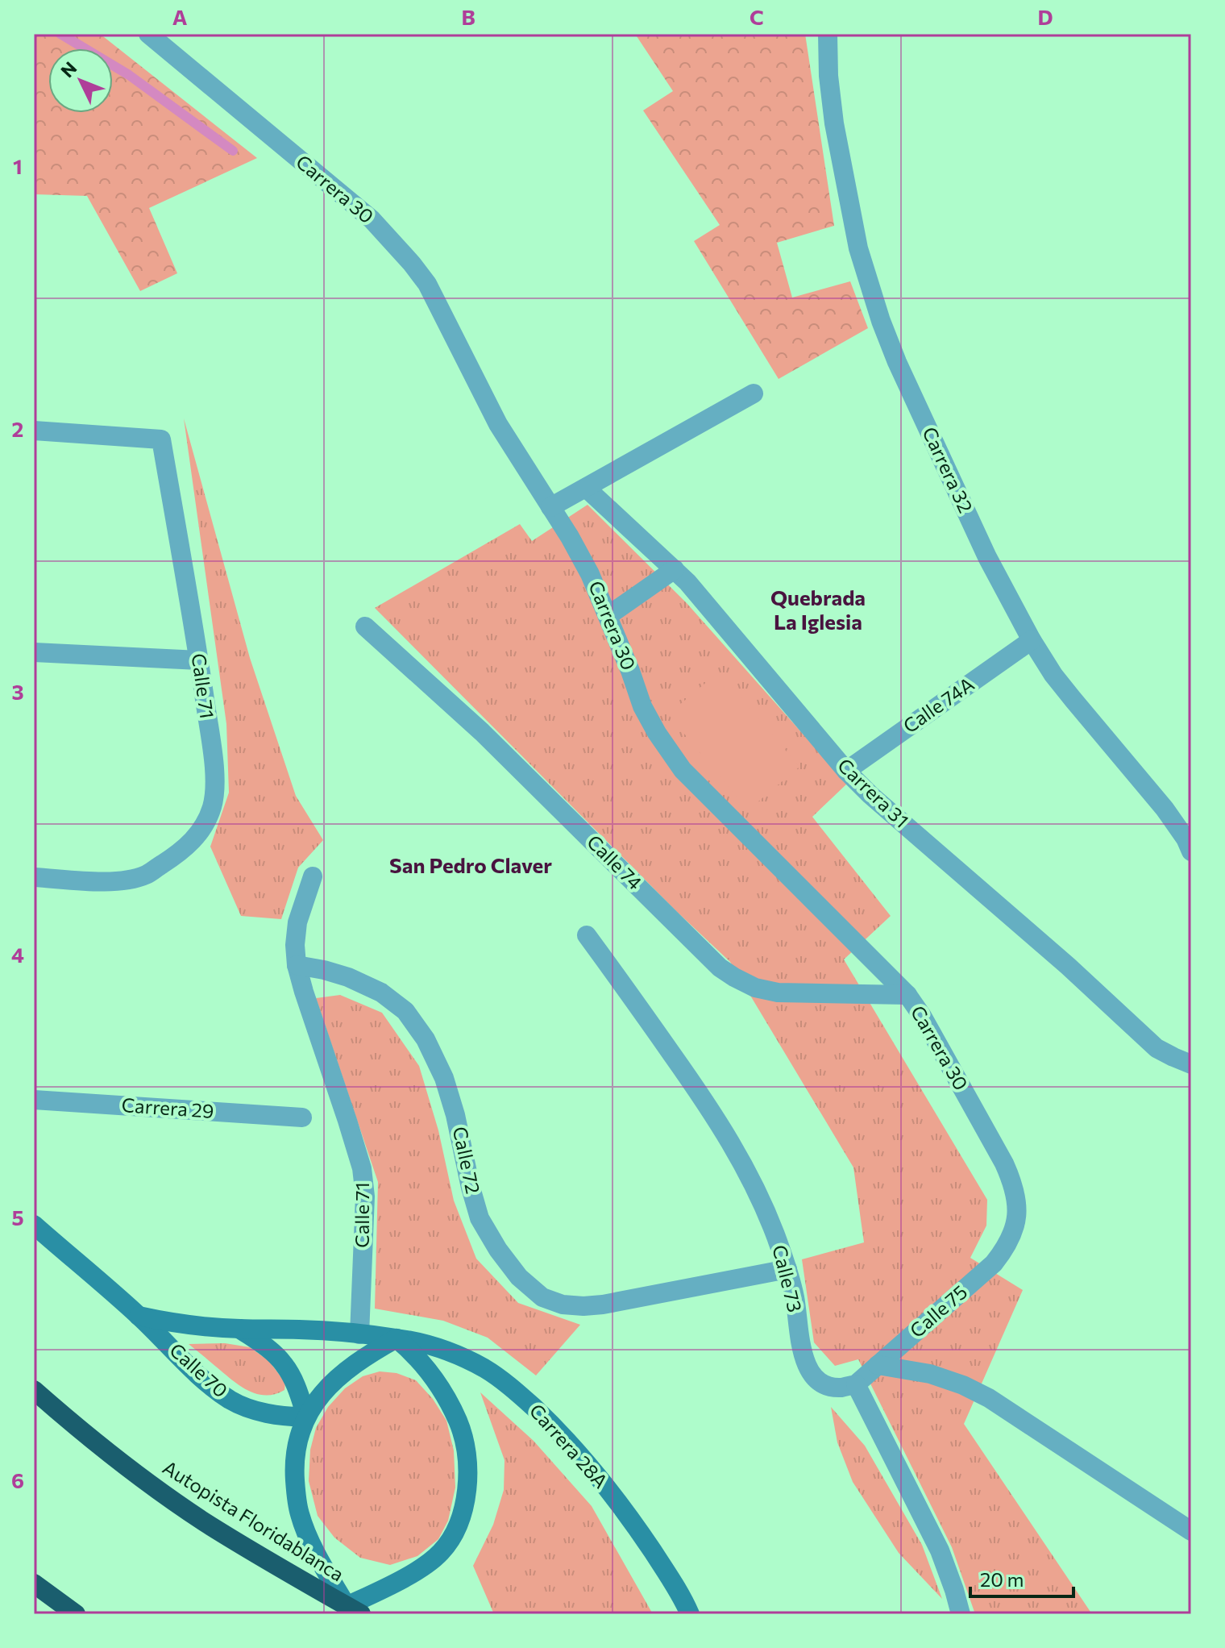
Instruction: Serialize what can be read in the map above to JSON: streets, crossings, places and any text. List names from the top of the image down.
{
  "streets": {
    "highway": ["Autopista Floridablanca"],
    "street": [
      "Carrera 30",
      "Carrera 32",
      "Calle 71",
      "Calle 74A",
      "Carrera 31",
      "Calle 74",
      "Carrera 29",
      "Calle 72",
      "Calle 73",
      "Calle 75",
      "Calle 70",
      "Carrera 28A"
    ]
  },
  "crossings": [
    ["Carrera 30", "Calle 74"],
    ["Carrera 30", "Calle 75"],
    ["Carrera 32", "Calle 74A"],
    ["Calle 71", "Calle 72"],
    ["Calle 71", "Calle 70"],
    ["Calle 74A", "Carrera 31"],
    ["Calle 72", "Calle 73"],
    ["Calle 73", "Calle 75"],
    ["Calle 70", "Carrera 28A"],
    ["Calle 70", "Autopista Floridablanca"],
    ["Carrera 28A", "Autopista Floridablanca"]
  ],
  "districts": ["Quebrada La Iglesia", "San Pedro Claver"],
  "scale_bar": "20 m",
  "north": "top left",
  "grid": {
    "columns": [
      "A",
      "B",
      "C",
      "D"
    ],
    "rows": [
      "1",
      "2",
      "3",
      "4",
      "5",
      "6"
    ]
  }
}
